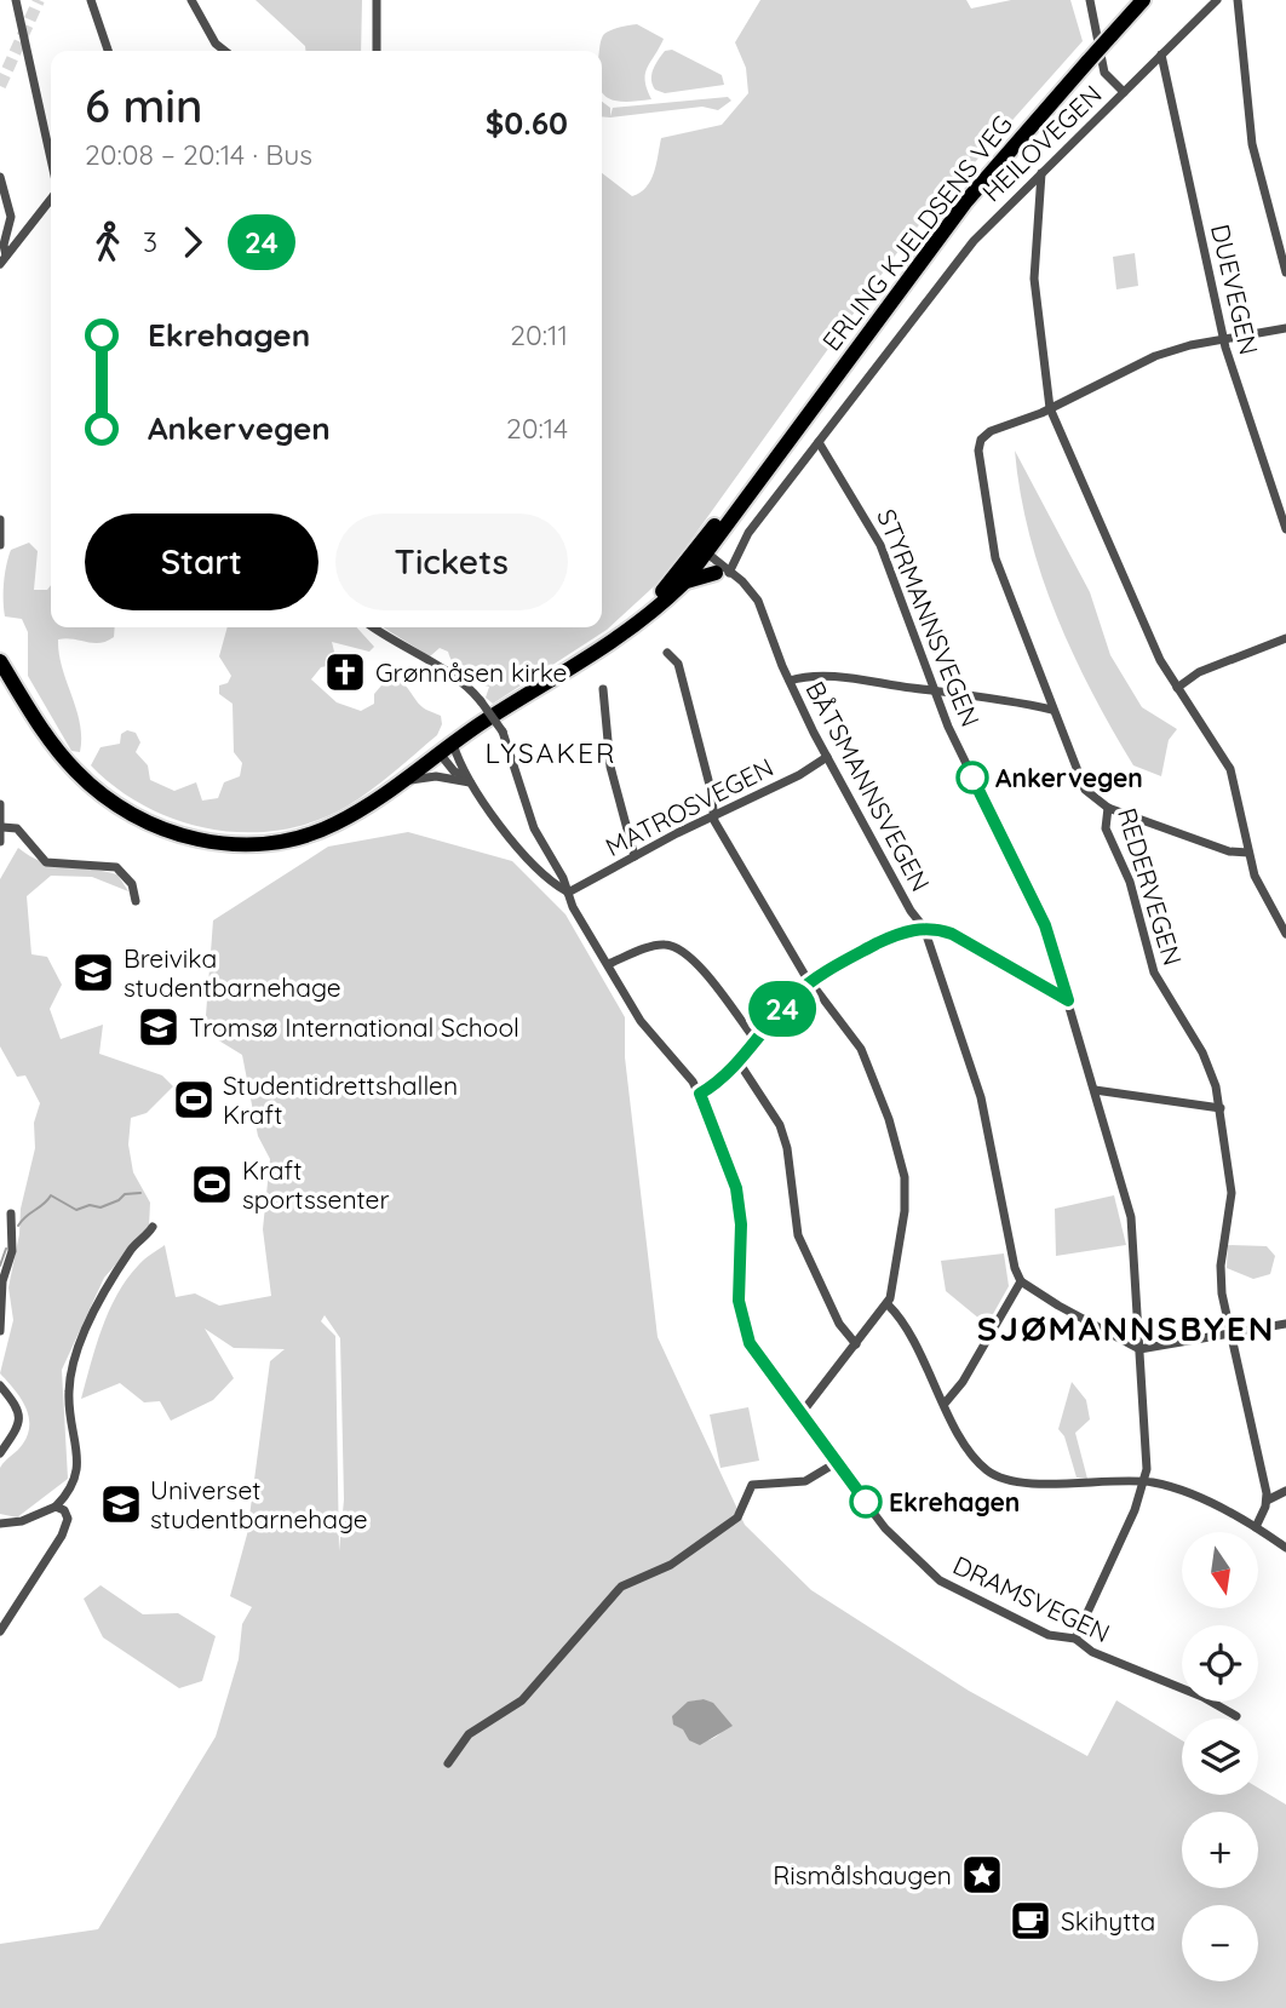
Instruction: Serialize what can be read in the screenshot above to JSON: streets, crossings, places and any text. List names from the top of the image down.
{
  "streets": {
    "highway": ["ERLING KJELDSENS VEG"],
    "street": [
      "HEILOVEGEN",
      "DUEVEGEN",
      "STYRMANNSVEGEN",
      "BÅTSMANNSVEGEN",
      "MATROSVEGEN",
      "REDERVEGEN",
      "DRAMSVEGEN"
    ]
  },
  "crossings": [
    ["HEILOVEGEN", "DUEVEGEN"],
    ["HEILOVEGEN", "STYRMANNSVEGEN"],
    ["HEILOVEGEN", "BÅTSMANNSVEGEN"],
    ["ERLING KJELDSENS VEG", "BÅTSMANNSVEGEN"],
    ["ERLING KJELDSENS VEG", "DRAMSVEGEN"],
    ["DUEVEGEN", "REDERVEGEN"],
    ["STYRMANNSVEGEN", "DRAMSVEGEN"],
    ["BÅTSMANNSVEGEN", "MATROSVEGEN"],
    ["MATROSVEGEN", "DRAMSVEGEN"]
  ],
  "districts": ["LYSAKER", "SJØMANNSBYEN"],
  "places": {
    "church": ["Grønnåsen kirke"],
    "other": ["Ankervegen", "Ekrehagen"],
    "school or university": ["Breivika studentbarnehage", "Tromsø International School", "Universet studentbarnehage"],
    "sports": ["Studentidrettshallen Kraft", "Kraft sportssenter"],
    "place": ["Rismålshaugen"],
    "cafe": ["Skihytta"]
  },
  "lines": ["bus line 24"],
  "north": "bottom",
  "page": {
    "on_map": "24",
    "heading": ["6 min", "20:08 – 20:14 · Bus", "$0.60"],
    "legs": ["3", "24"],
    "list": [
      {
        "name": "Ekrehagen",
        "value": "20:11"
      },
      {
        "name": "Ankervegen",
        "value": "20:14"
      }
    ],
    "buttons": ["Start", "Tickets"],
    "map_buttons": ["+", "−"]
  }
}
